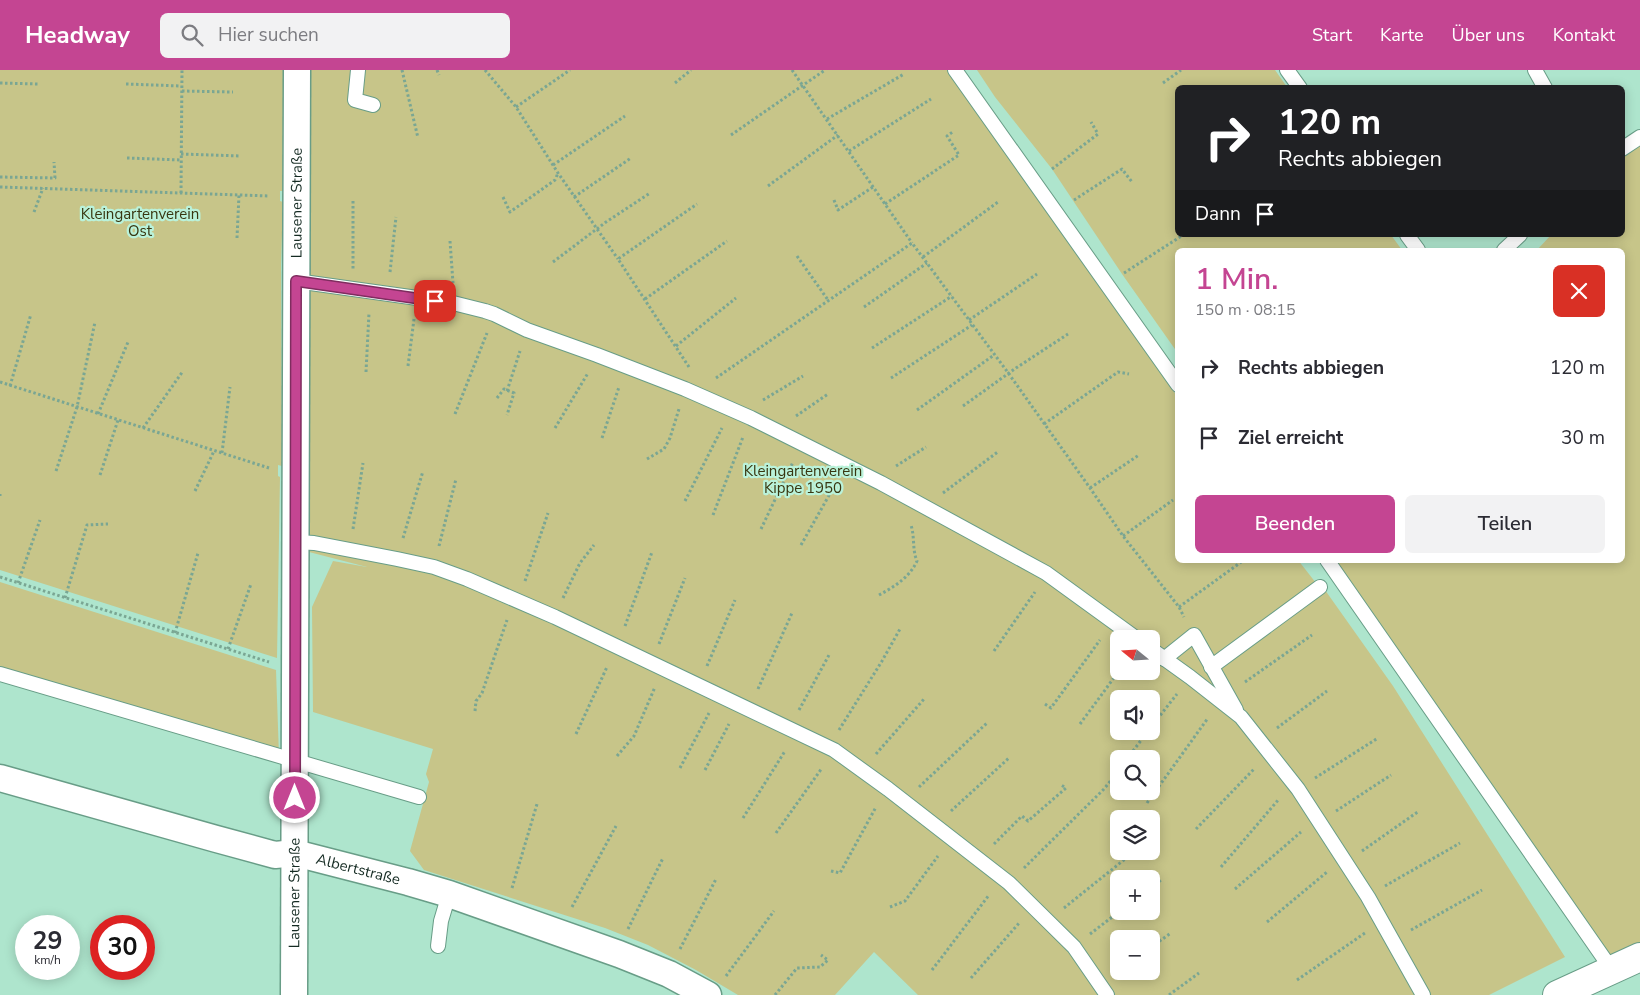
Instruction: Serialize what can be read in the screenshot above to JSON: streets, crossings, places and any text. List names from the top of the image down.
{
  "streets": {
    "street": ["Lausener Straße", "Albertstraße"]
  },
  "crossings": [
    ["Lausener Straße", "Albertstraße"]
  ],
  "parks": ["Kleingartenverein Ost", "Kleingartenverein Kippe 1950"],
  "north": "left",
  "page": {
    "header": "Headway",
    "search": "Hier suchen",
    "nav": [
      "Start",
      "Karte",
      "Über uns",
      "Kontakt"
    ],
    "turn": ["120 m", "Rechts abbiegen"],
    "then": "Dann",
    "heading": ["1 Min.", "150 m · 08:15"],
    "list": [
      {
        "name": "Rechts abbiegen",
        "value": "120 m"
      },
      {
        "name": "Ziel erreicht",
        "value": "30 m"
      }
    ],
    "buttons": ["Beenden", "Teilen"],
    "map_buttons": ["+", "−"],
    "speed": "29 km/h",
    "limit": "30"
  }
}
